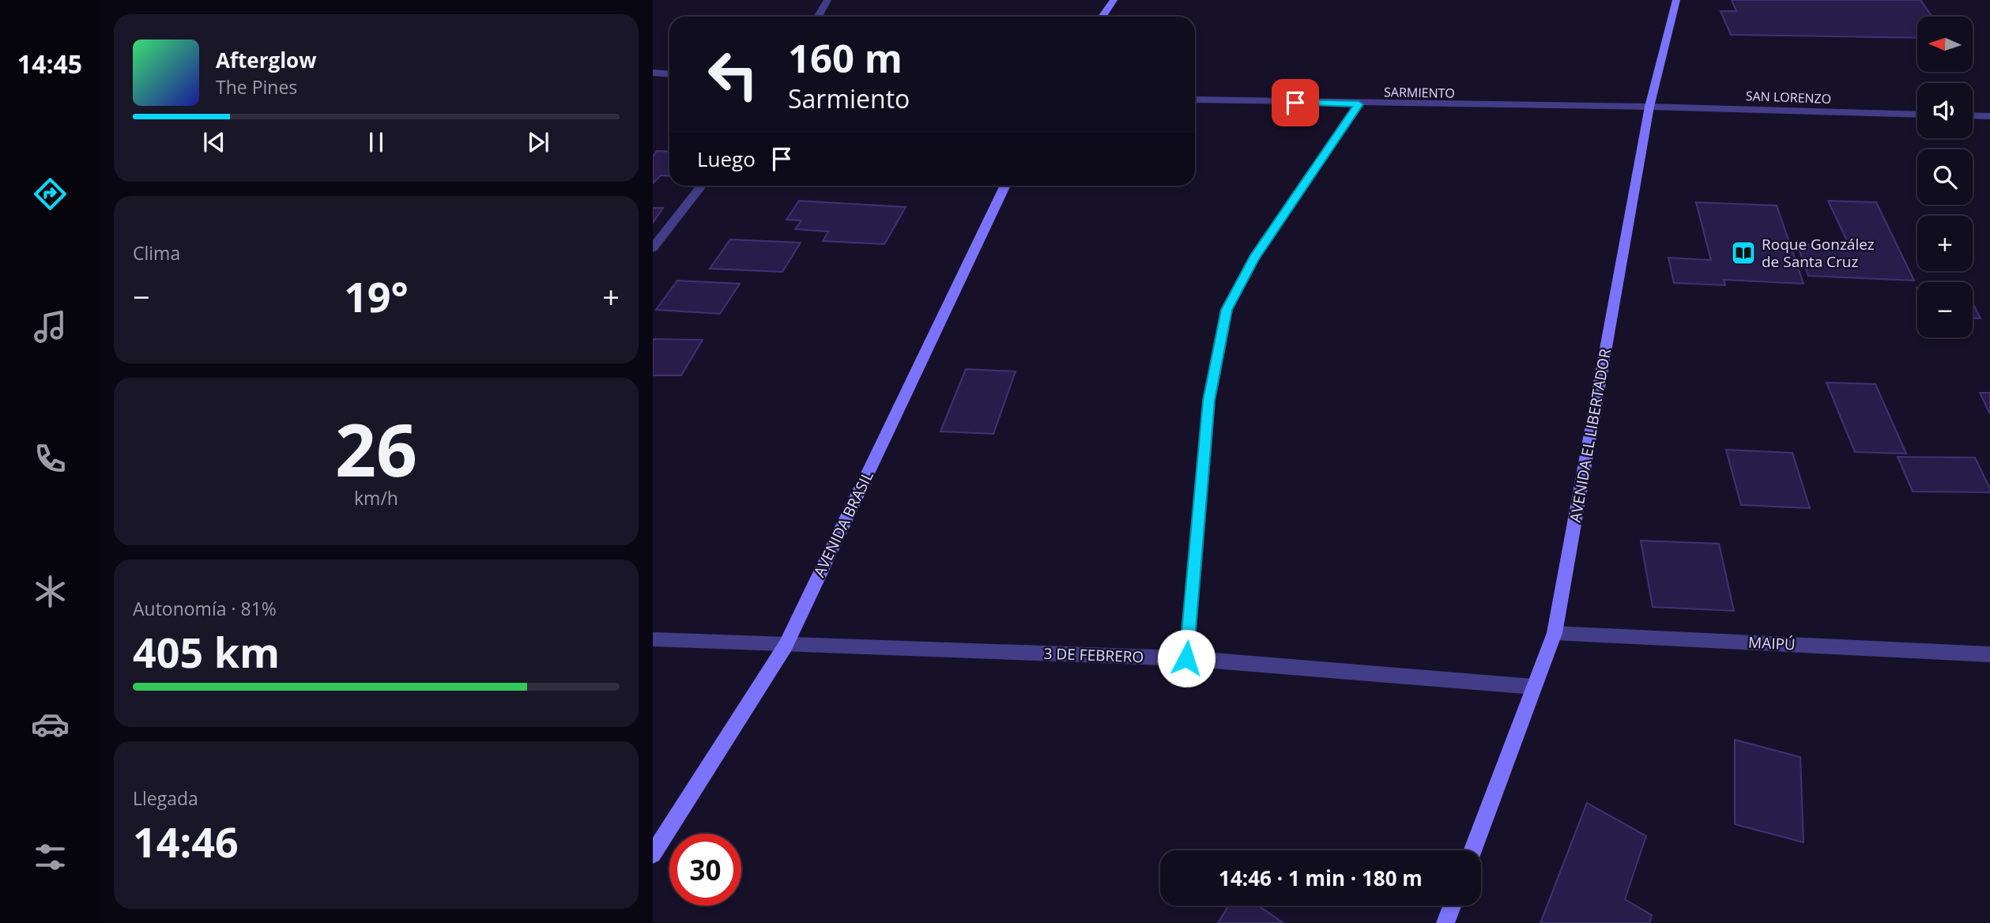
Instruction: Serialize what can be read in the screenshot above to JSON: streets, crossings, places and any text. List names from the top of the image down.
{
  "streets": {
    "main road": ["AVENIDA EL LIBERTADOR", "AVENIDA BRASIL"],
    "street": [
      "SARMIENTO",
      "SAN LORENZO",
      "MAIPÚ",
      "3 DE FEBRERO"
    ]
  },
  "crossings": [
    ["SARMIENTO", "SAN LORENZO"],
    ["SARMIENTO", "AVENIDA EL LIBERTADOR"],
    ["SAN LORENZO", "AVENIDA EL LIBERTADOR"],
    ["AVENIDA EL LIBERTADOR", "MAIPÚ"],
    ["AVENIDA EL LIBERTADOR", "3 DE FEBRERO"],
    ["AVENIDA BRASIL", "3 DE FEBRERO"]
  ],
  "places": {
    "library": ["Roque González de Santa Cruz"]
  },
  "north": "left",
  "page": {
    "tabs": "14:45",
    "map_buttons": ["+", "−"],
    "turn": ["160 m", "Sarmiento"],
    "song": ["Afterglow", "The Pines"],
    "then": "Luego",
    "tile": [
      "Clima",
      ["26", "km/h"],
      ["Autonomía · 81%", "405 km"],
      ["Llegada", "14:46"]
    ],
    "heat": ["−", "19°", "+"],
    "limit": "30",
    "trip": "14:46 · 1 min · 180 m"
  }
}
